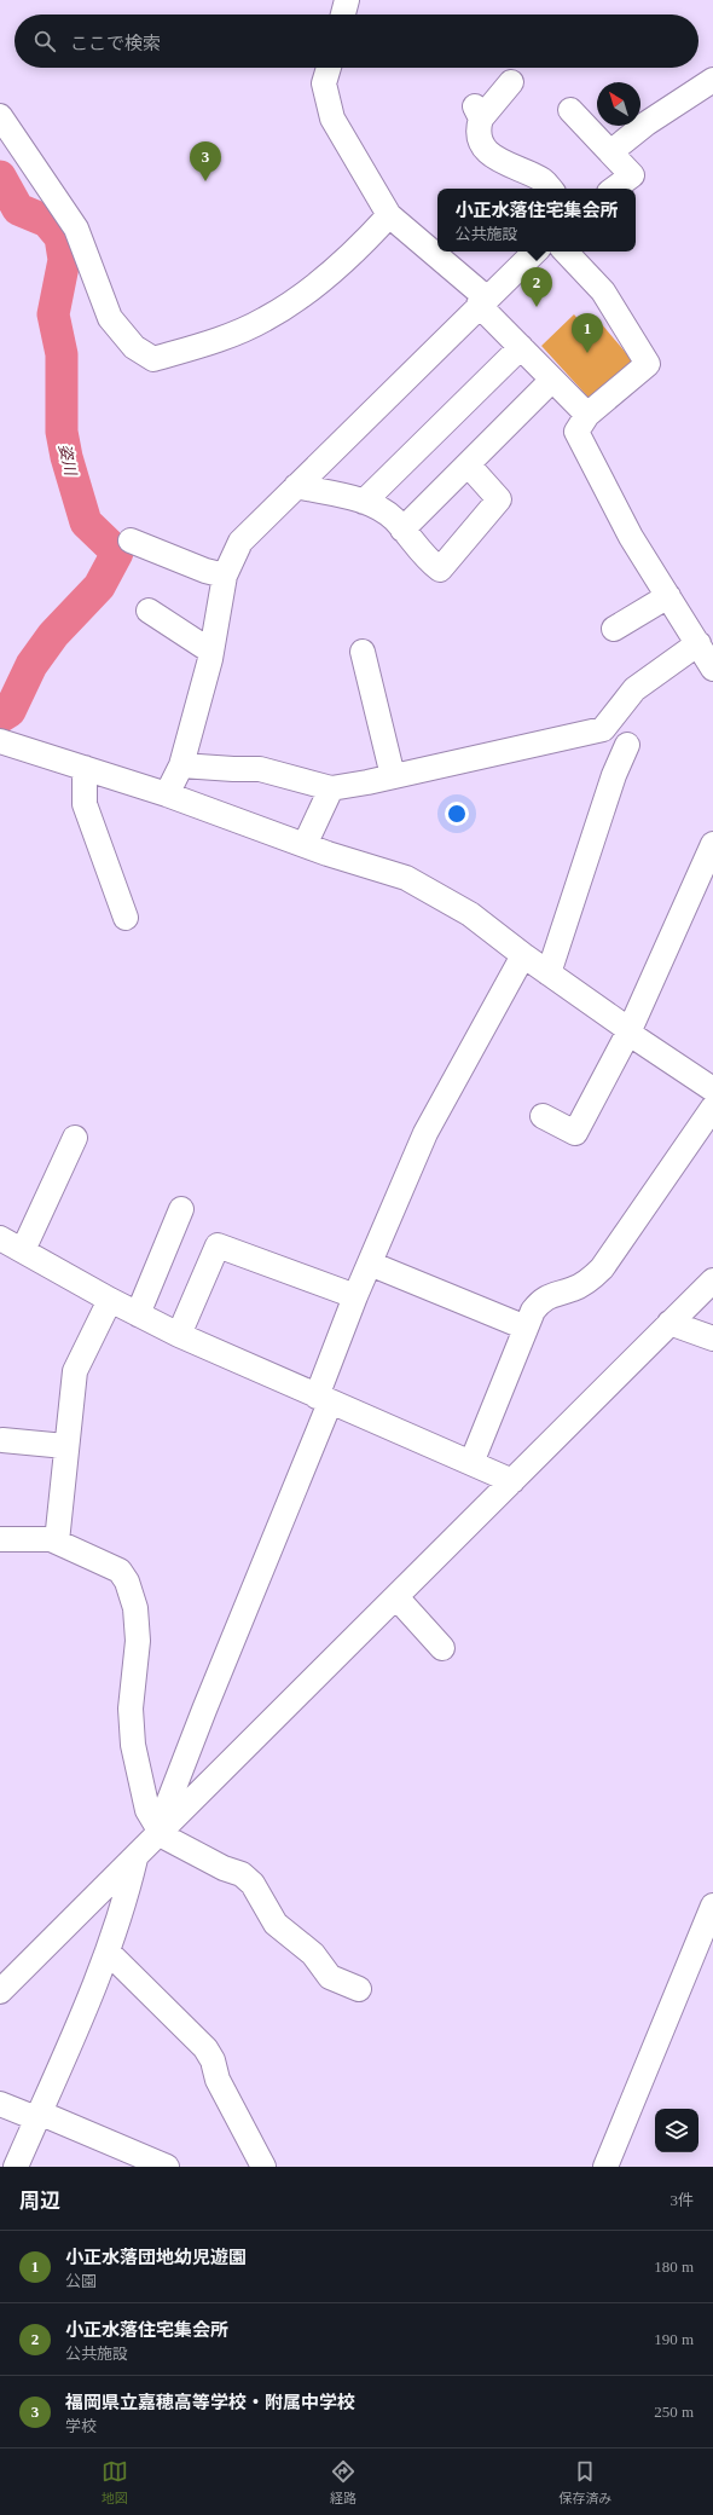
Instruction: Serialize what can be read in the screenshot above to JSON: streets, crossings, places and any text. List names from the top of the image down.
{
  "water": ["姿川"],
  "north": "top left",
  "page": {
    "search": "ここで検索",
    "pins": ["3", "2", "1"],
    "popup": ["小正水落住宅集会所", "公共施設"],
    "heading": ["周辺", "3件"],
    "list": [
      {
        "mark": "1",
        "name": "小正水落団地幼児遊園",
        "note": "公園",
        "value": "180 m"
      },
      {
        "mark": "2",
        "name": "小正水落住宅集会所",
        "note": "公共施設",
        "value": "190 m"
      },
      {
        "mark": "3",
        "name": "福岡県立嘉穂高等学校・附属中学校",
        "note": "学校",
        "value": "250 m"
      }
    ],
    "nav": ["地図", "経路", "保存済み"]
  }
}
